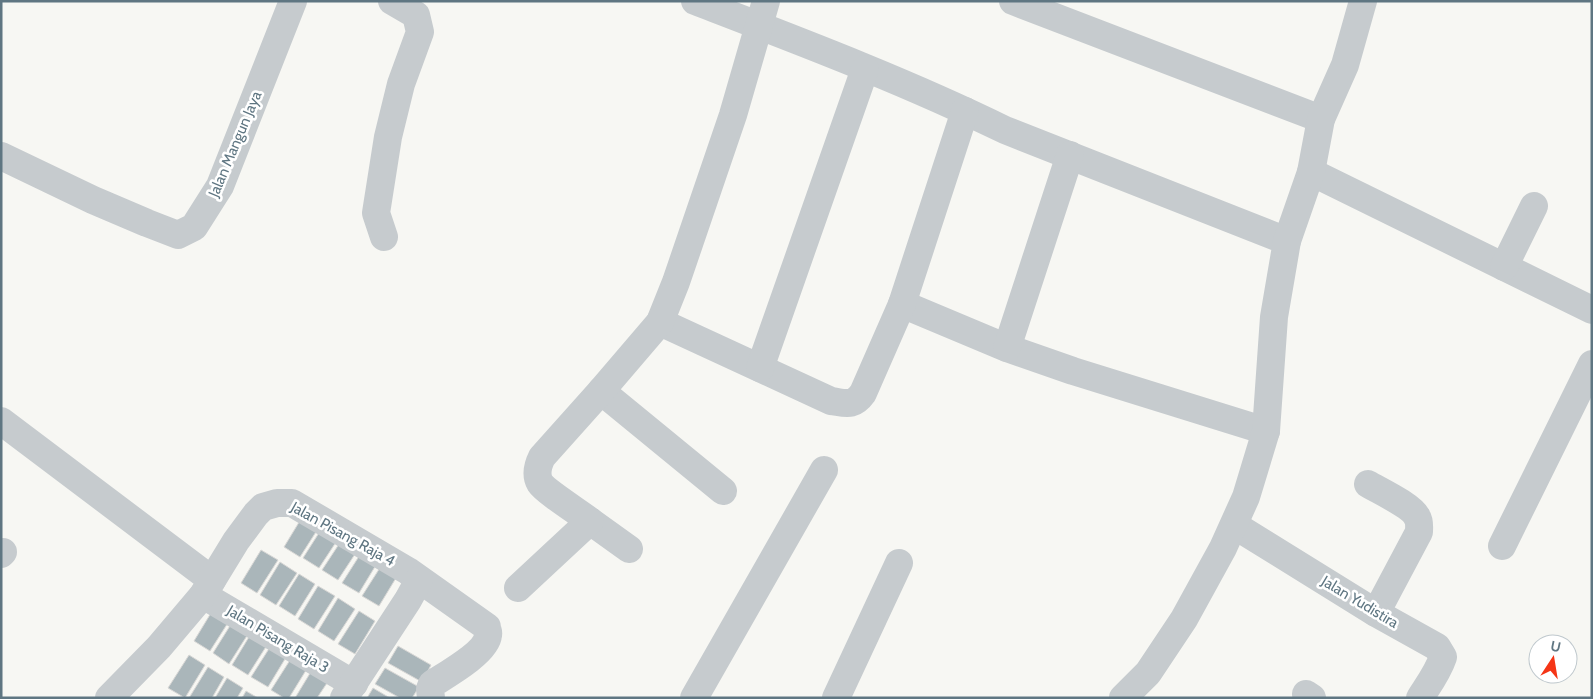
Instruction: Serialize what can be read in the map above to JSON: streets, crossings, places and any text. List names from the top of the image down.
{
  "streets": {
    "street": [
      "Jalan Mangun Jaya",
      "Jalan Pisang Raja 4",
      "Jalan Yudistira",
      "Jalan Pisang Raja 3"
    ]
  },
  "crossings": [
    ["Jalan Pisang Raja 4", "Jalan Pisang Raja 3"]
  ],
  "north": "top"
}
